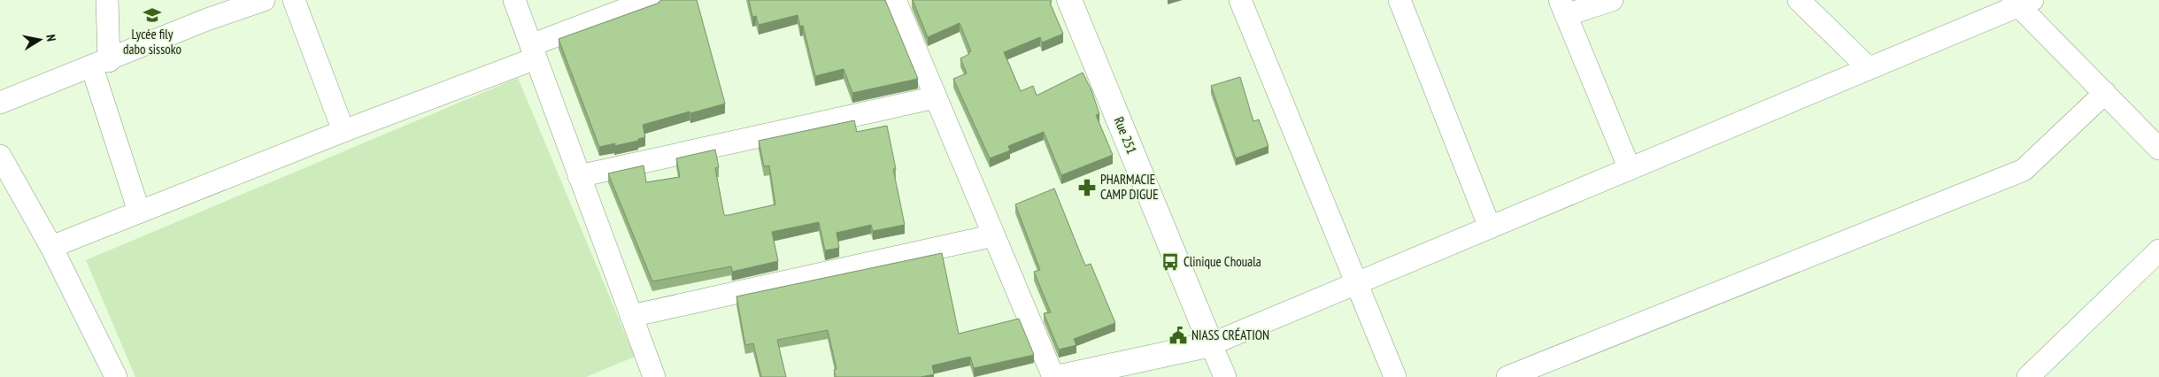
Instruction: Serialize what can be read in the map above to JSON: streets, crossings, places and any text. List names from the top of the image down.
{
  "streets": {
    "main road": ["Rue 251"]
  },
  "places": {
    "school or university": ["Lycée fily dabo sissoko"],
    "pharmacy": ["PHARMACIE CAMP DIGUE"],
    "bus stop": ["Clinique Chouala"],
    "public building": ["NIASS CRÉATION"]
  },
  "north": "right"
}
